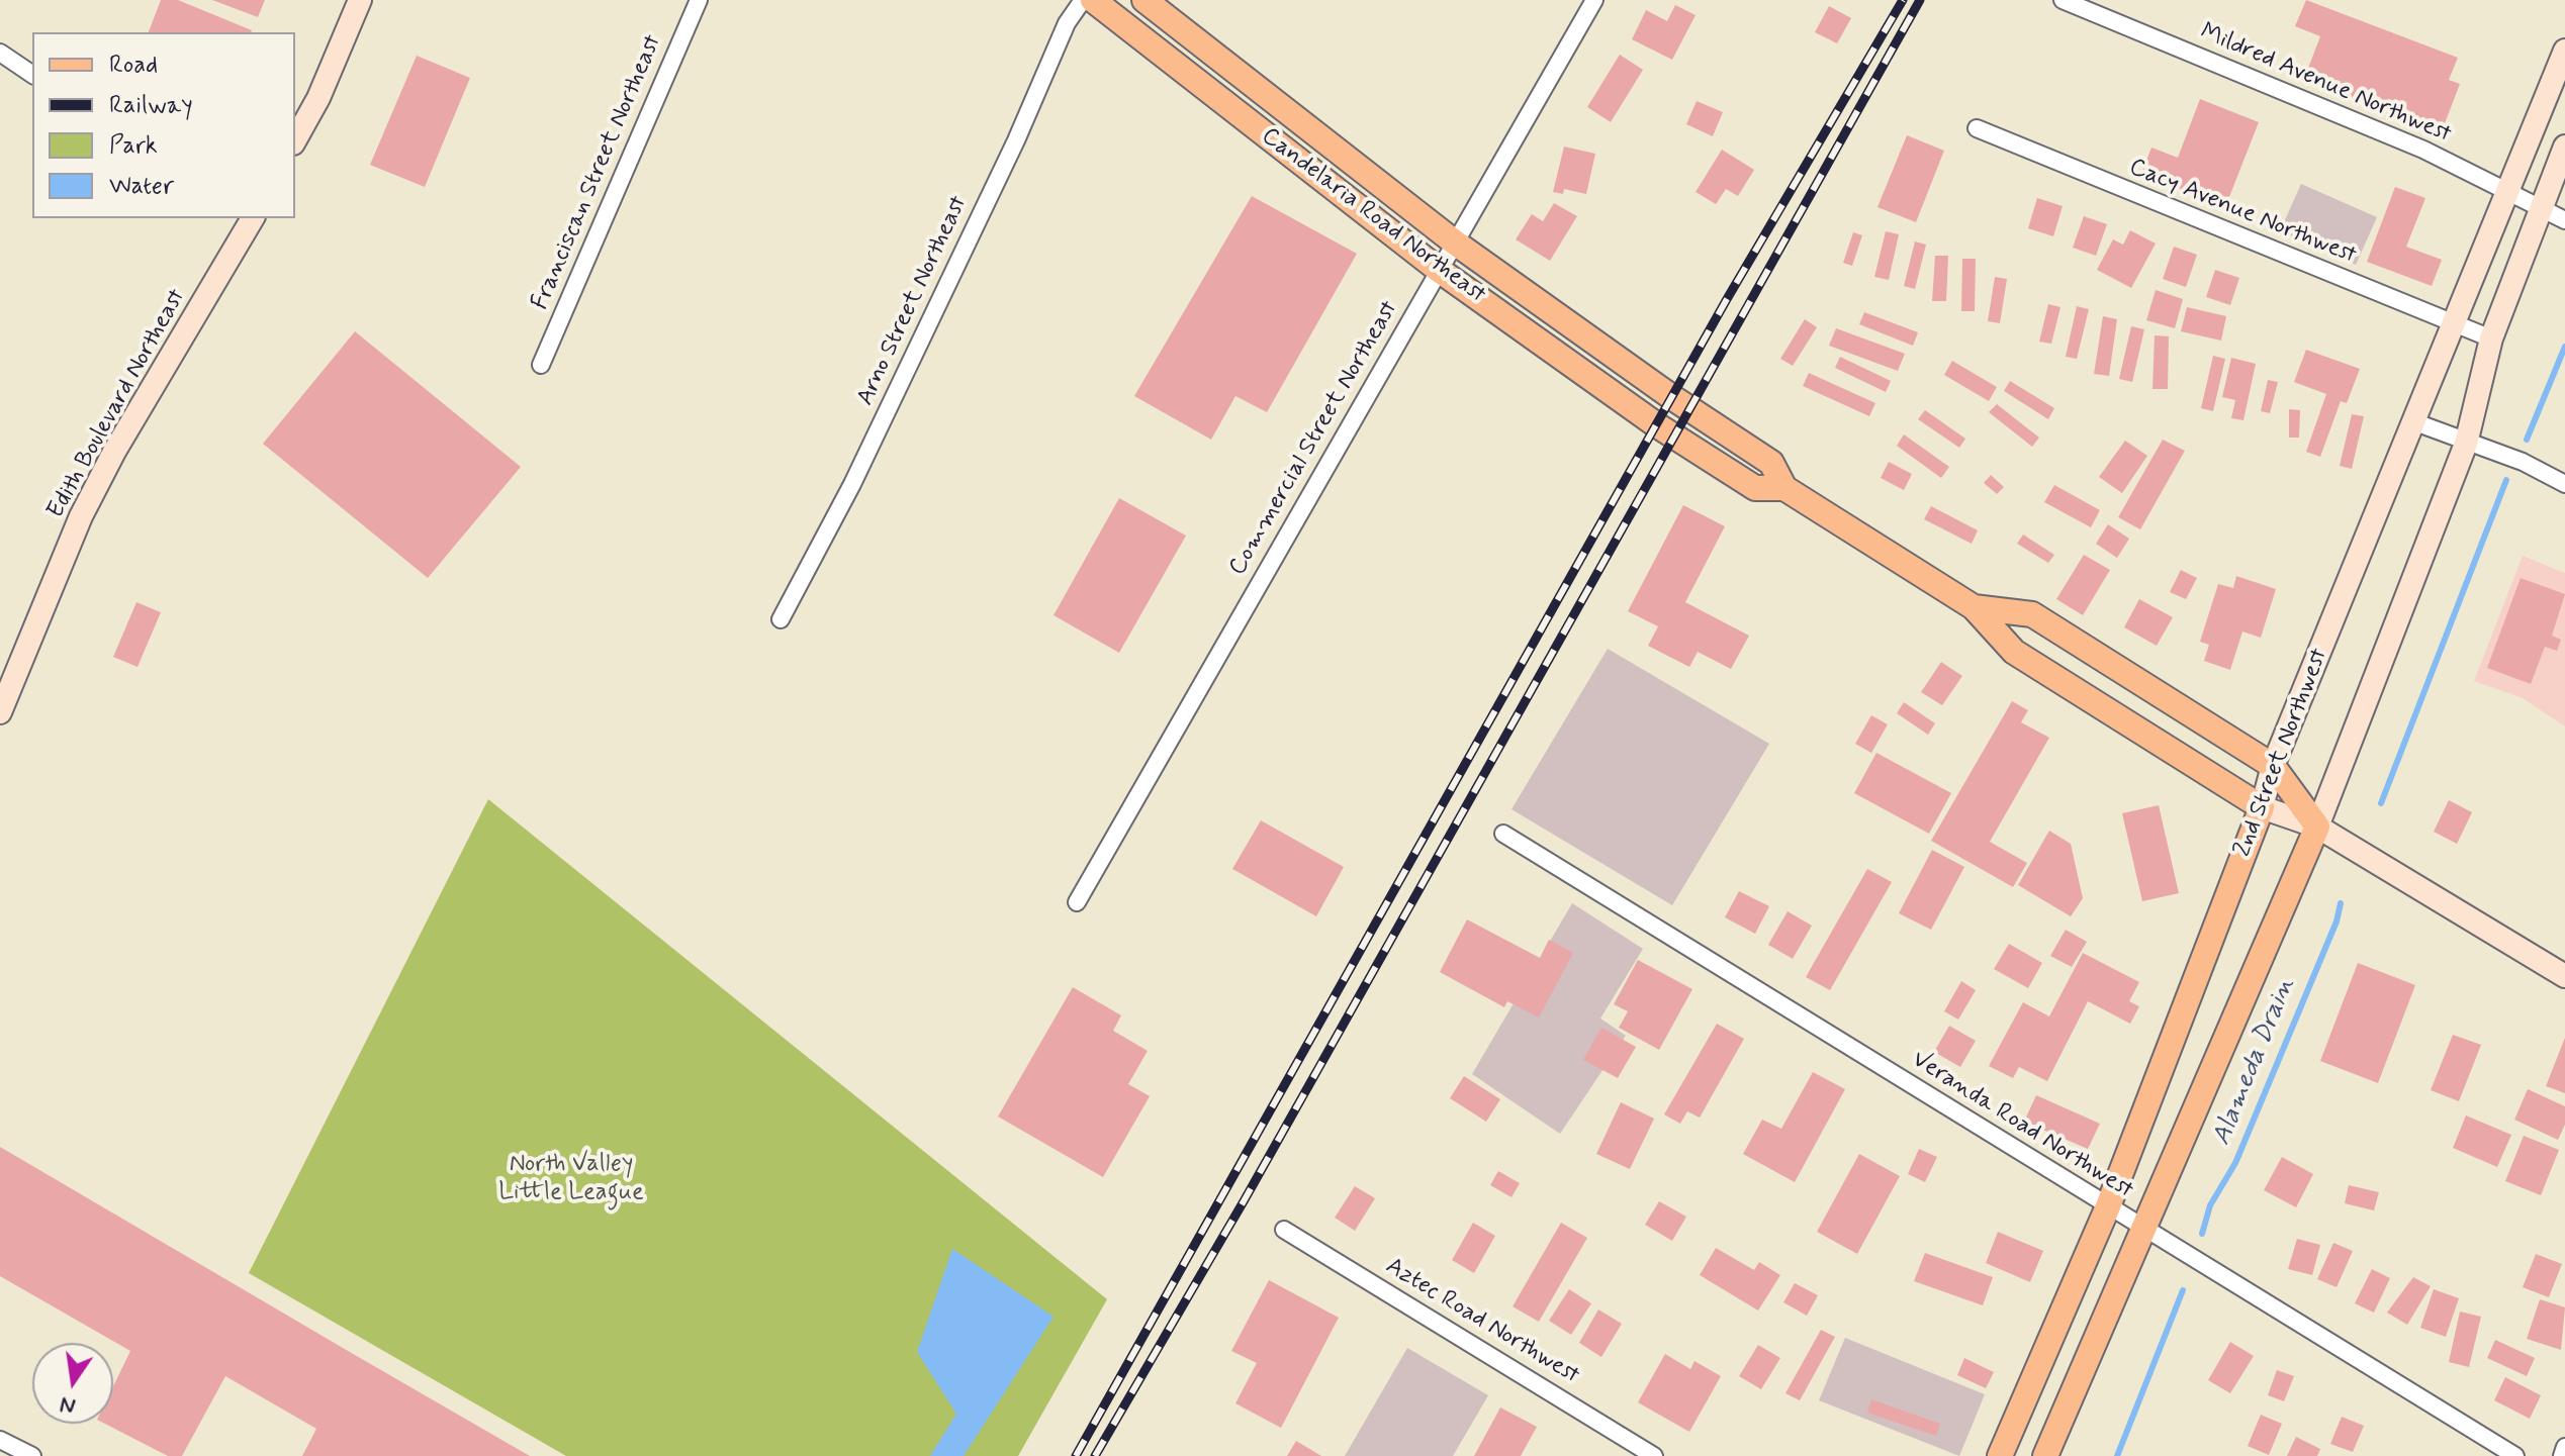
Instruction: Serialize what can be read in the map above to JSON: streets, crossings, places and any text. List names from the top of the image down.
{
  "streets": {
    "main road": ["Candelaria Road Northeast", "Edith Boulevard Northeast", "2nd Street Northwest"],
    "street": [
      "Mildred Avenue Northwest",
      "Franciscan Street Northeast",
      "Cacy Avenue Northwest",
      "Arno Street Northeast",
      "Commercial Street Northeast",
      "Veranda Road Northwest",
      "Aztec Road Northwest"
    ]
  },
  "crossings": [
    ["Mildred Avenue Northwest", "2nd Street Northwest"],
    ["Cacy Avenue Northwest", "2nd Street Northwest"],
    ["Candelaria Road Northeast", "Commercial Street Northeast"],
    ["2nd Street Northwest", "Veranda Road Northwest"]
  ],
  "water": ["Alameda Drain"],
  "parks": ["North Valley Little League"],
  "legend": [
    "Road",
    "Railway",
    "Park",
    "Water"
  ],
  "north": "bottom"
}
